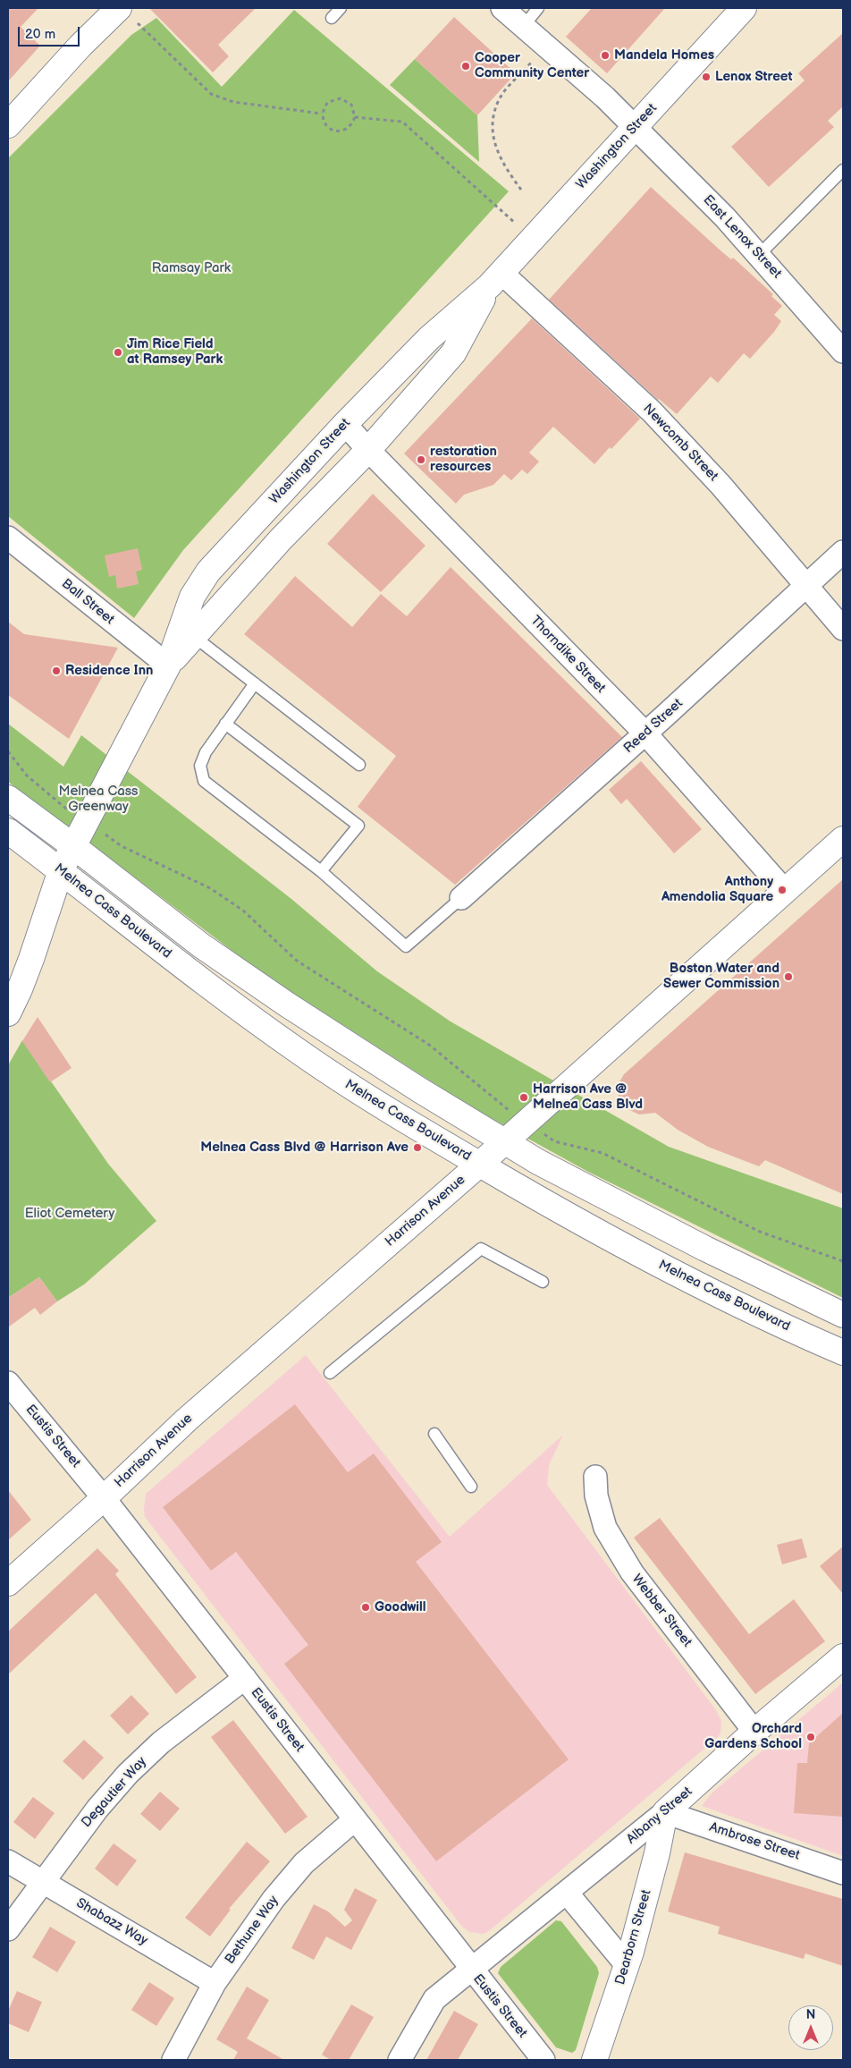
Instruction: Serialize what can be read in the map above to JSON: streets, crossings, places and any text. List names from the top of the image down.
{
  "streets": {
    "main road": [
      "Washington Street",
      "Melnea Cass Boulevard",
      "Harrison Avenue",
      "Albany Street",
      "Dearborn Street"
    ],
    "street": [
      "East Lenox Street",
      "Newcomb Street",
      "Ball Street",
      "Thorndike Street",
      "Reed Street",
      "Eustis Street",
      "Webber Street",
      "Degautier Way",
      "Ambrose Street",
      "Shabazz Way",
      "Bethune Way"
    ]
  },
  "crossings": [
    ["Washington Street", "East Lenox Street"],
    ["Washington Street", "Newcomb Street"],
    ["Washington Street", "Ball Street"],
    ["Washington Street", "Thorndike Street"],
    ["Washington Street", "Melnea Cass Boulevard"],
    ["Newcomb Street", "Reed Street"],
    ["Thorndike Street", "Reed Street"],
    ["Thorndike Street", "Harrison Avenue"],
    ["Melnea Cass Boulevard", "Harrison Avenue"],
    ["Harrison Avenue", "Eustis Street"],
    ["Eustis Street", "Degautier Way"],
    ["Eustis Street", "Albany Street"],
    ["Eustis Street", "Bethune Way"],
    ["Webber Street", "Albany Street"],
    ["Degautier Way", "Shabazz Way"],
    ["Albany Street", "Ambrose Street"],
    ["Albany Street", "Dearborn Street"],
    ["Ambrose Street", "Dearborn Street"],
    ["Shabazz Way", "Bethune Way"]
  ],
  "parks": ["Ramsay Park", "Melnea Cass Greenway", "Eliot Cemetery"],
  "places": [
    "Mandela Homes",
    "Cooper Community Center",
    "Lenox Street",
    "Jim Rice Field at Ramsey Park",
    "restoration resources",
    "Residence Inn",
    "Anthony Amendolia Square",
    "Boston Water and Sewer Commission",
    "Harrison Ave @ Melnea Cass Blvd",
    "Melnea Cass Blvd @ Harrison Ave",
    "Goodwill",
    "Orchard Gardens School"
  ],
  "scale_bar": "20 m",
  "north": "top"
}
